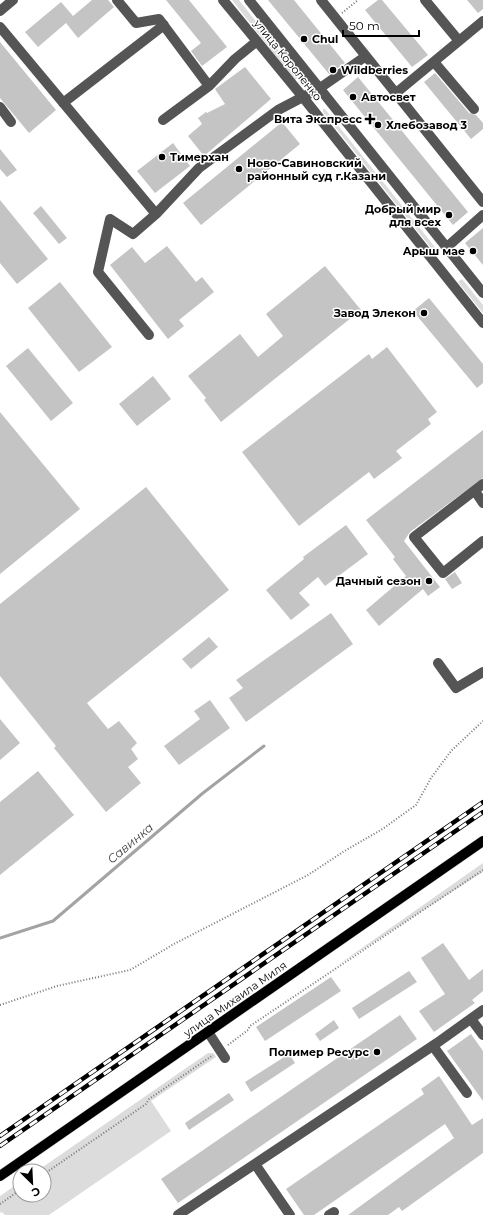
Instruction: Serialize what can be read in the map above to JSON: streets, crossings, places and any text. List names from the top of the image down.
{
  "streets": {
    "main road": ["улица Михаила Миля"],
    "street": ["улица Короленко"]
  },
  "water": ["Савинка"],
  "places": {
    "other": [
      "Chul",
      "Wildberries",
      "Автосвет",
      "Хлебозавод 3",
      "Тимерхан",
      "Ново-Савиновский районный суд г.Казани",
      "Добрый мир для всех",
      "Арыш мае",
      "Завод Элекон",
      "Дачный сезон",
      "Полимер Ресурс"
    ],
    "health": ["Вита Экспресс"]
  },
  "scale_bar": "50 m",
  "north": "bottom right"
}
